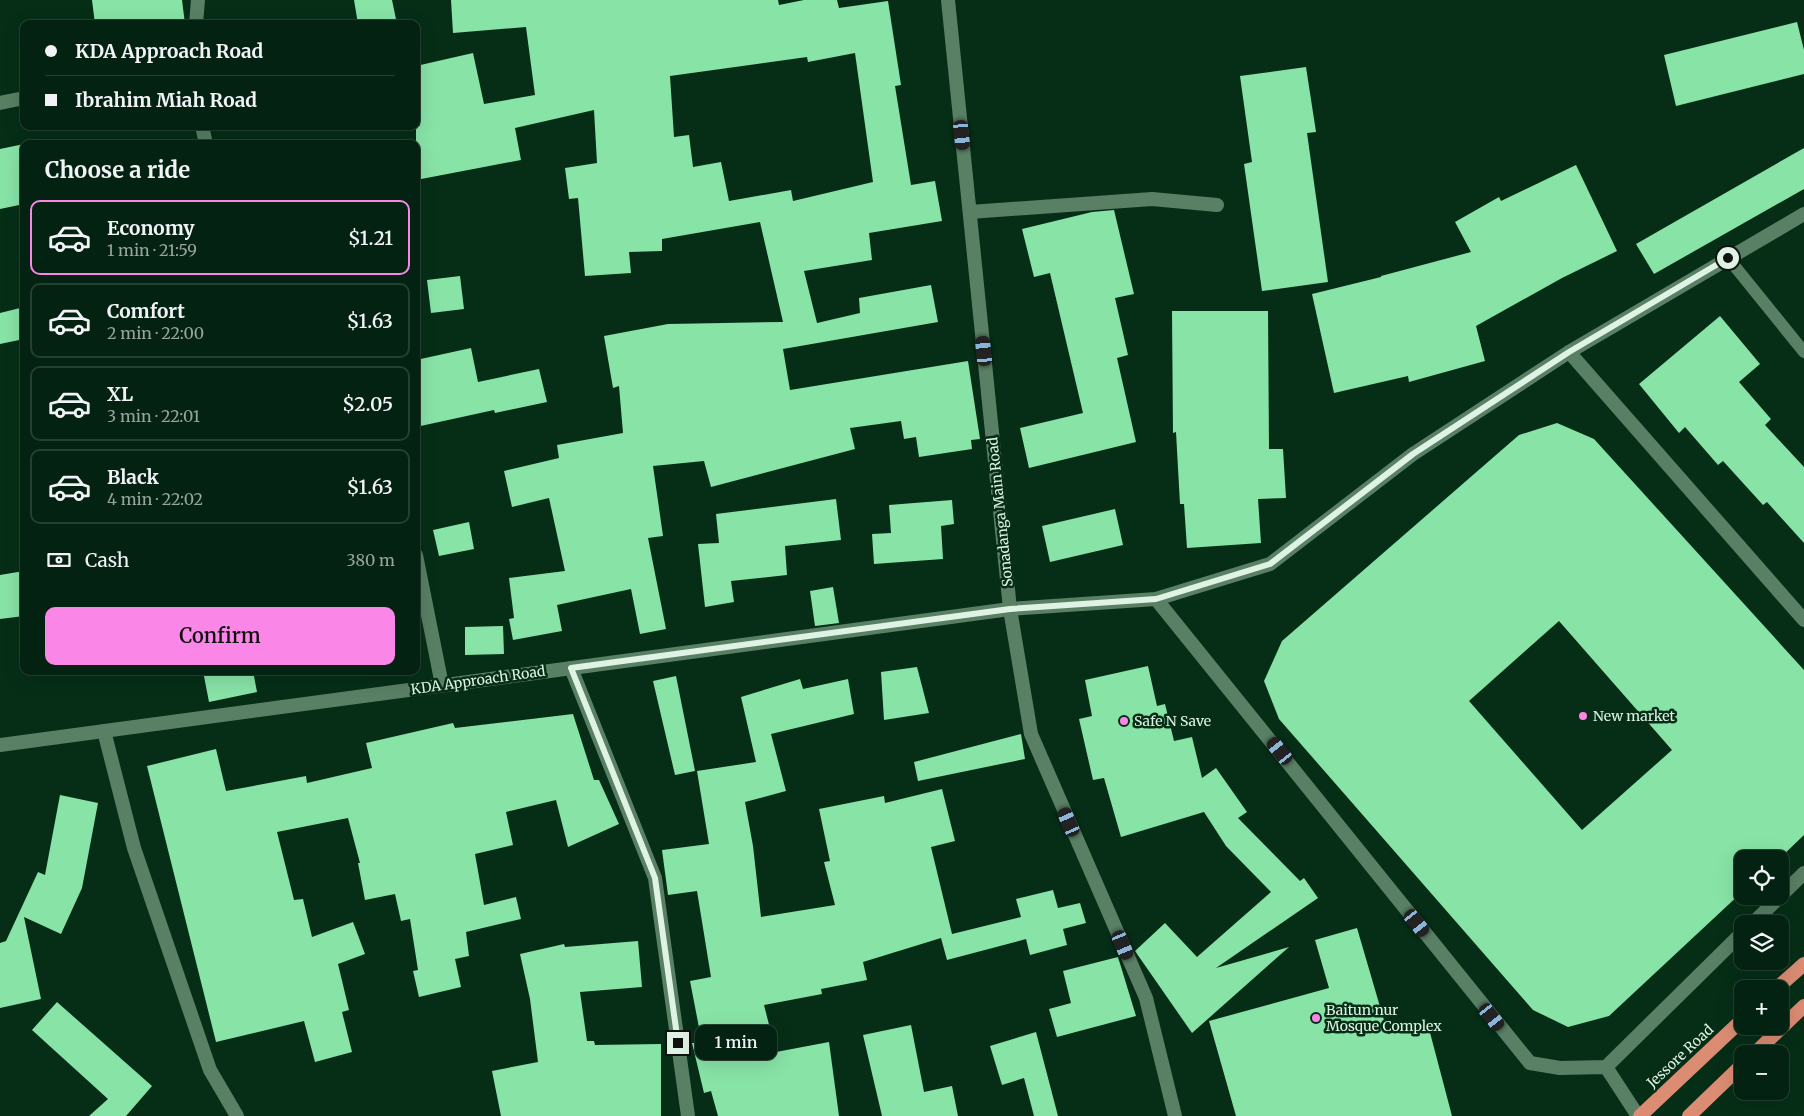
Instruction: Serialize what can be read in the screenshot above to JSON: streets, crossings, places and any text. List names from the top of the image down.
{
  "streets": {
    "highway": ["Jessore Road"],
    "street": ["Sonadanga Main Road", "KDA Approach Road"]
  },
  "crossings": [
    ["Sonadanga Main Road", "KDA Approach Road"]
  ],
  "places": ["New market", "Safe N Save", "Baitun nur Mosque Complex"],
  "page": {
    "banner": ["KDA Approach Road", "Ibrahim Miah Road"],
    "heading": "Choose a ride",
    "list": [
      {
        "name": "Economy",
        "note": "1 min · 21:59",
        "value": "$1.21"
      },
      {
        "name": "Comfort",
        "note": "2 min · 22:00",
        "value": "$1.63"
      },
      {
        "name": "XL",
        "note": "3 min · 22:01",
        "value": "$2.05"
      },
      {
        "name": "Black",
        "note": "4 min · 22:02",
        "value": "$1.63"
      }
    ],
    "pay": ["Cash", "380 m"],
    "buttons": "Confirm",
    "map_buttons": ["+", "−"],
    "bubble": "1 min"
  }
}
